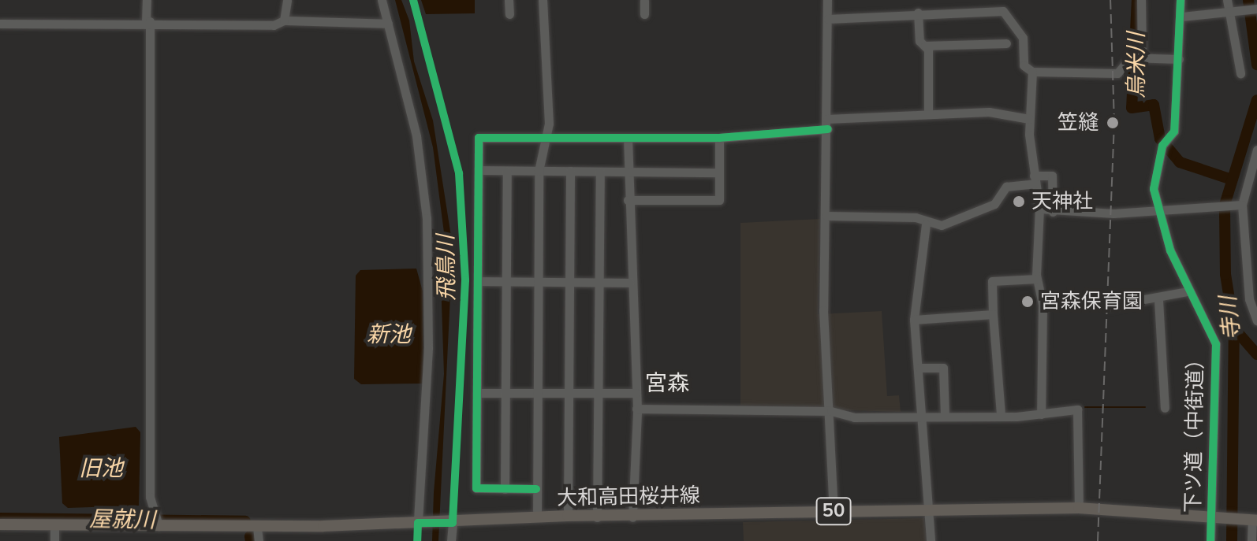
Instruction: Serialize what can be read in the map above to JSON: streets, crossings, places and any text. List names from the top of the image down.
{
  "streets": {
    "main road": ["大和高田桜井線", "50"],
    "street": ["下ツ道（中街道）"]
  },
  "crossings": [
    ["下ツ道（中街道）", "大和高田桜井線"]
  ],
  "districts": ["宮森"],
  "water": [
    "烏米川",
    "飛鳥川",
    "寺川",
    "新池",
    "旧池",
    "屋就川"
  ],
  "places": ["笠縫", "天神社", "宮森保育園"]
}
